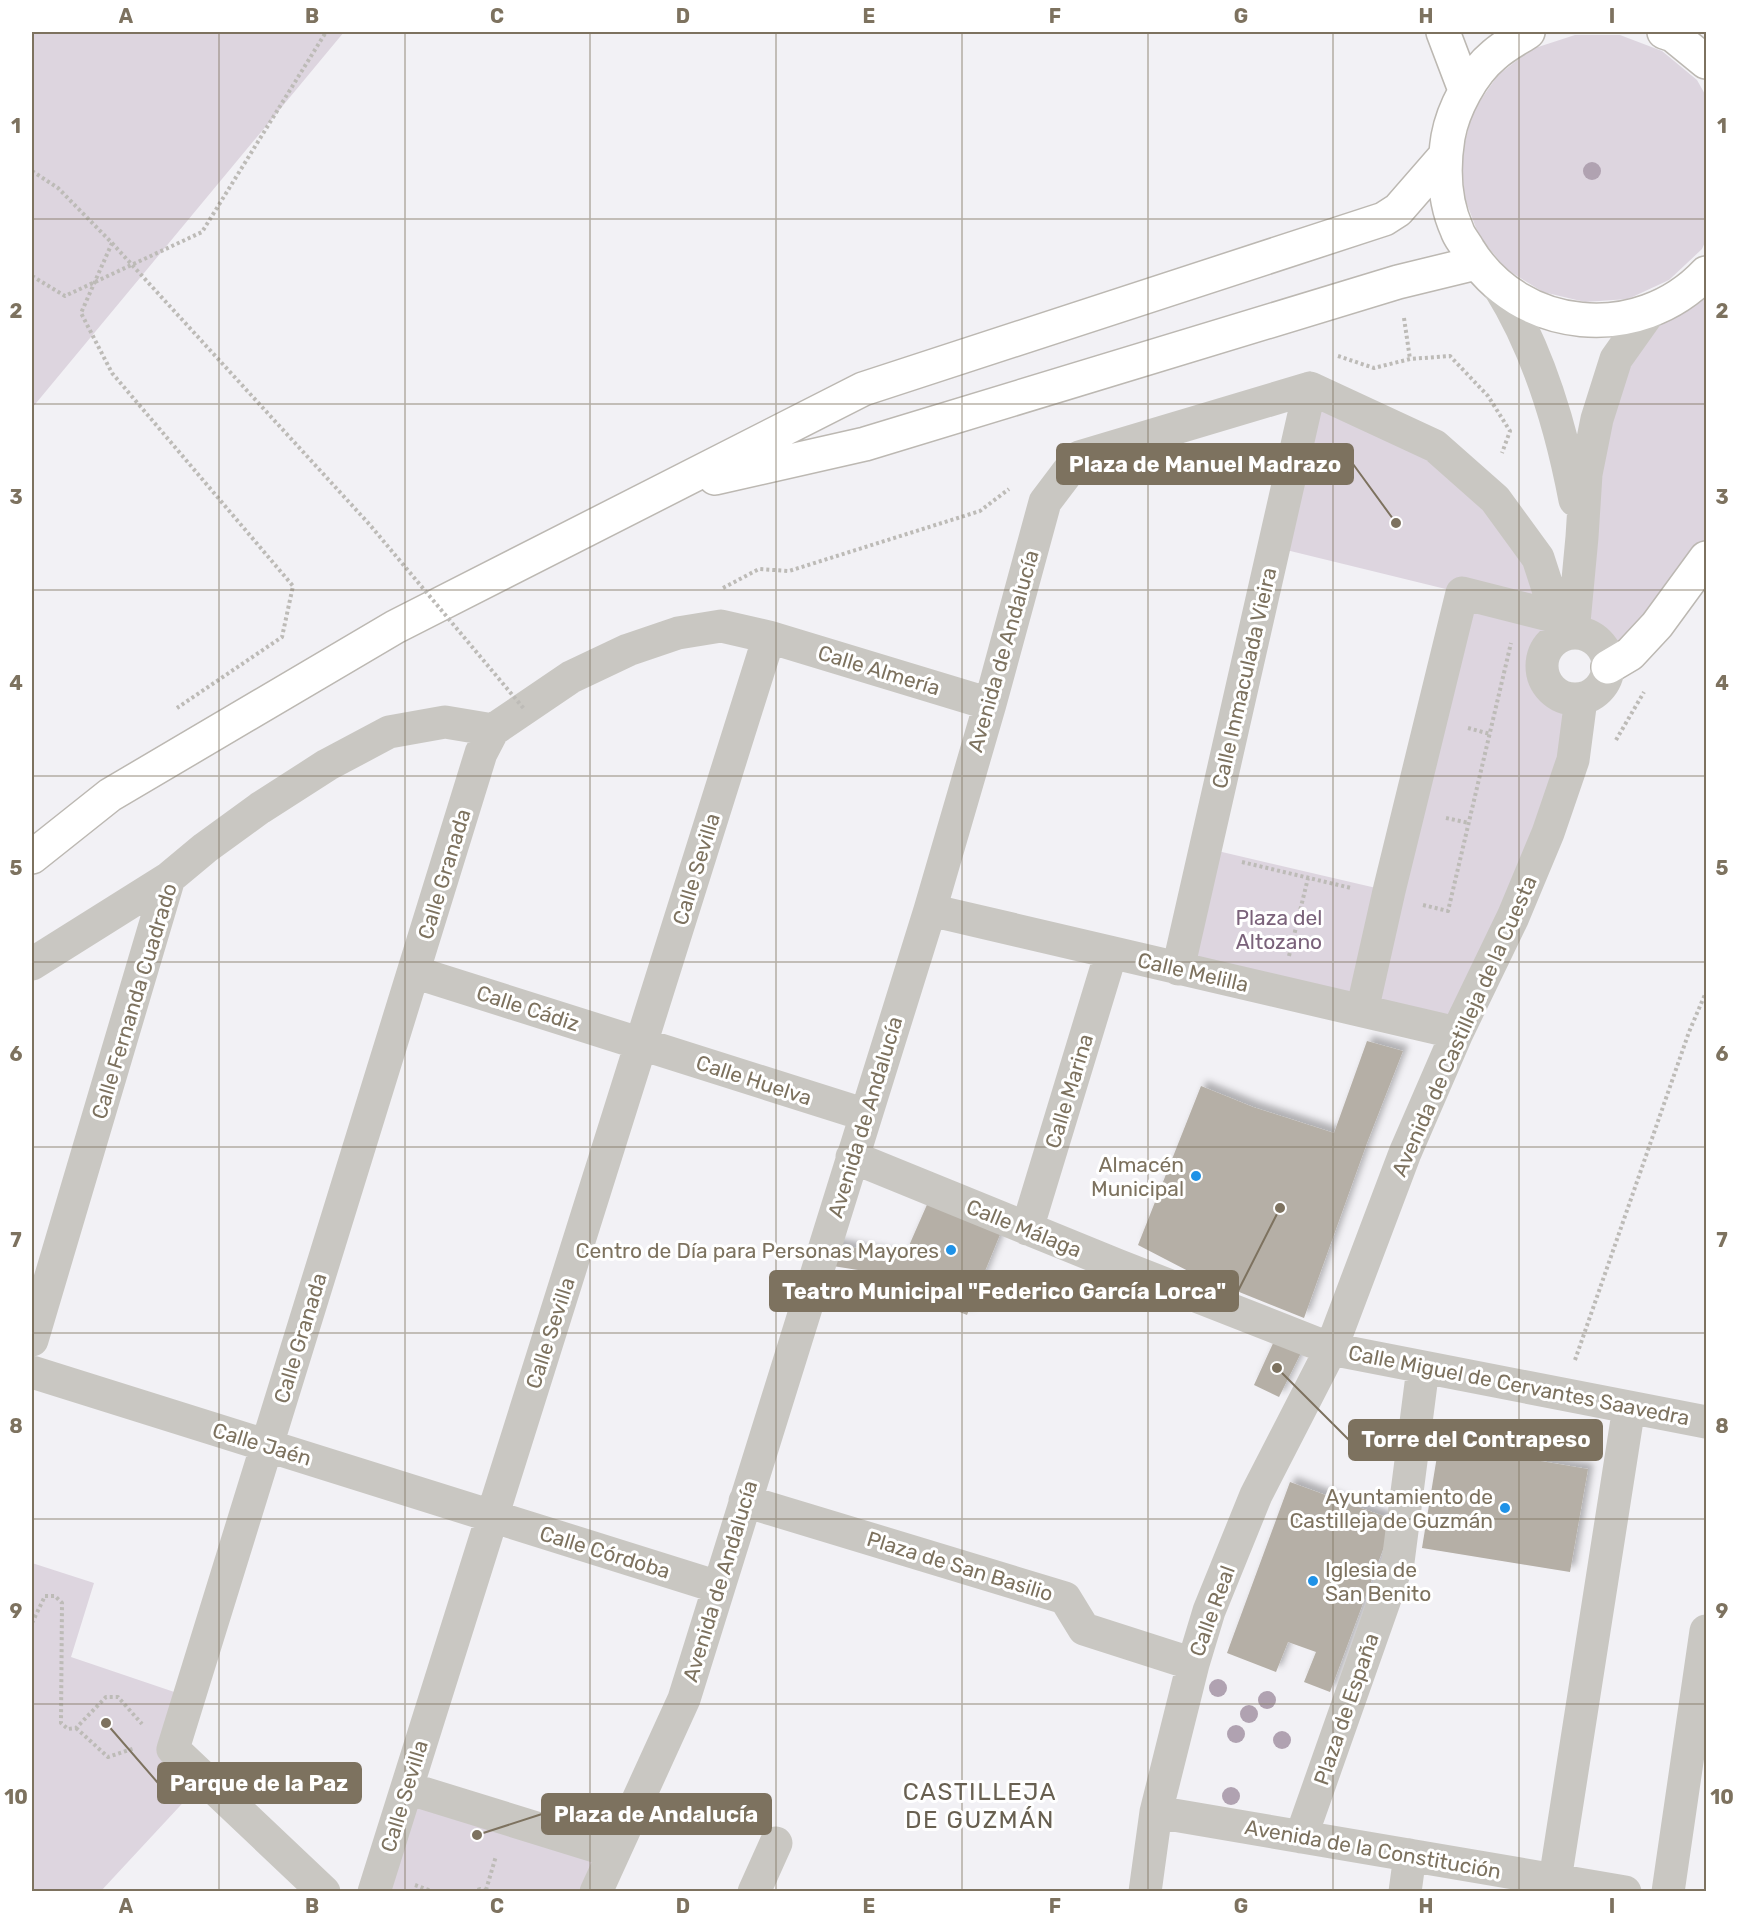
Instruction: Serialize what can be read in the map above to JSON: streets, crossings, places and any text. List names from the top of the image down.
{
  "streets": {
    "street": [
      "Avenida de Andalucía",
      "Calle Almería",
      "Calle Inmaculada Vieira",
      "Calle Sevilla",
      "Calle Granada",
      "Calle Melilla",
      "Calle Fernanda Cuadrado",
      "Calle Cádiz",
      "Avenida de Castilleja de la Cuesta",
      "Calle Huelva",
      "Calle Marina",
      "Calle Málaga",
      "Calle Miguel de Cervantes Saavedra",
      "Calle Jaén",
      "Calle Córdoba",
      "Plaza de San Basilio",
      "Calle Real",
      "Plaza de España",
      "Avenida de la Constitución"
    ]
  },
  "crossings": [
    ["Avenida de Andalucía", "Calle Almería"],
    ["Avenida de Andalucía", "Calle Inmaculada Vieira"],
    ["Avenida de Andalucía", "Calle Melilla"],
    ["Avenida de Andalucía", "Calle Huelva"],
    ["Avenida de Andalucía", "Calle Málaga"],
    ["Avenida de Andalucía", "Calle Córdoba"],
    ["Avenida de Andalucía", "Plaza de San Basilio"],
    ["Calle Almería", "Calle Sevilla"],
    ["Calle Almería", "Calle Granada"],
    ["Calle Almería", "Calle Fernanda Cuadrado"],
    ["Calle Inmaculada Vieira", "Calle Melilla"],
    ["Calle Sevilla", "Calle Cádiz"],
    ["Calle Sevilla", "Calle Huelva"],
    ["Calle Sevilla", "Calle Jaén"],
    ["Calle Sevilla", "Calle Córdoba"],
    ["Calle Granada", "Calle Fernanda Cuadrado"],
    ["Calle Granada", "Calle Cádiz"],
    ["Calle Granada", "Calle Jaén"],
    ["Calle Melilla", "Avenida de Castilleja de la Cuesta"],
    ["Calle Melilla", "Calle Marina"],
    ["Calle Cádiz", "Calle Huelva"],
    ["Avenida de Castilleja de la Cuesta", "Calle Málaga"],
    ["Avenida de Castilleja de la Cuesta", "Calle Miguel de Cervantes Saavedra"],
    ["Avenida de Castilleja de la Cuesta", "Calle Real"],
    ["Calle Marina", "Calle Málaga"],
    ["Calle Málaga", "Calle Miguel de Cervantes Saavedra"],
    ["Calle Málaga", "Calle Real"],
    ["Calle Miguel de Cervantes Saavedra", "Calle Real"],
    ["Calle Miguel de Cervantes Saavedra", "Plaza de España"],
    ["Calle Jaén", "Calle Córdoba"],
    ["Plaza de San Basilio", "Calle Real"],
    ["Calle Real", "Avenida de la Constitución"],
    ["Plaza de España", "Avenida de la Constitución"]
  ],
  "districts": ["CASTILLEJA DE GUZMÁN"],
  "parks": ["Plaza del Altozano"],
  "places": [
    "Plaza de Manuel Madrazo",
    "Almacén Municipal",
    "Teatro Municipal \"Federico García Lorca\"",
    "Centro de Día para Personas Mayores",
    "Torre del Contrapeso",
    "Ayuntamiento de Castilleja de Guzmán",
    "Iglesia de San Benito",
    "Parque de la Paz",
    "Plaza de Andalucía"
  ],
  "grid": {
    "columns": [
      "A",
      "B",
      "C",
      "D",
      "E",
      "F",
      "G",
      "H",
      "I"
    ],
    "rows": [
      "1",
      "2",
      "3",
      "4",
      "5",
      "6",
      "7",
      "8",
      "9",
      "10"
    ]
  }
}
